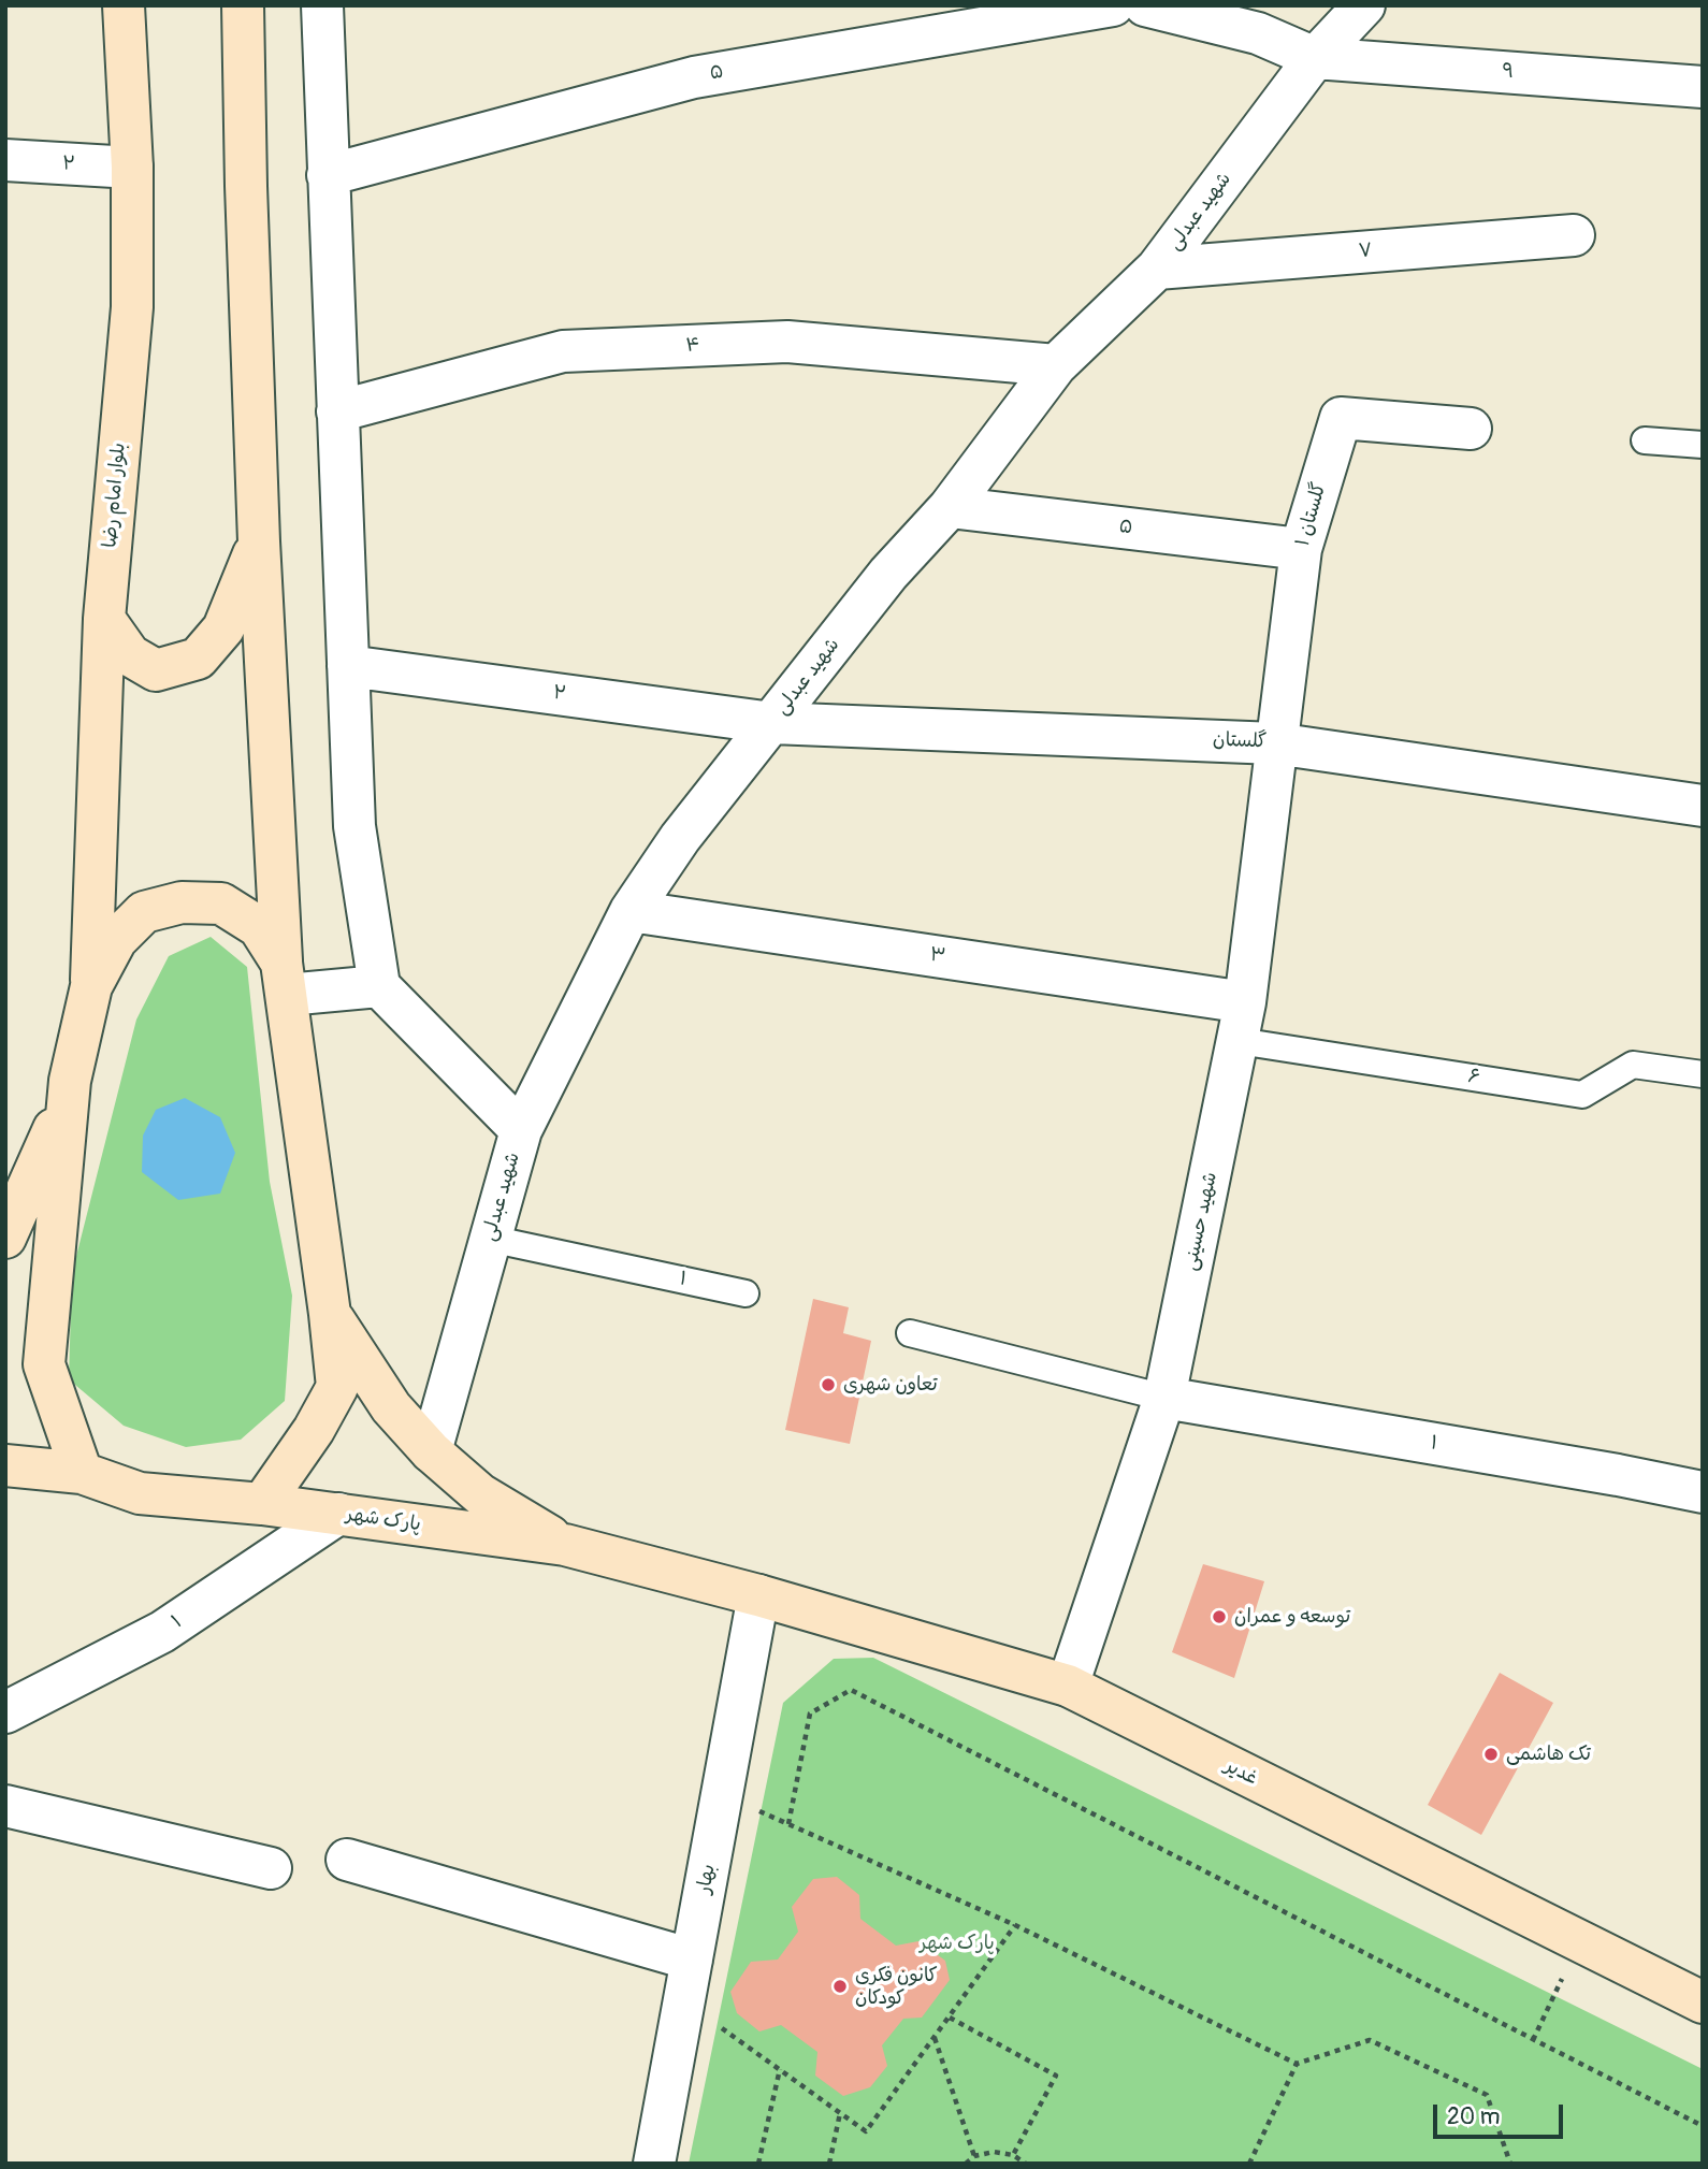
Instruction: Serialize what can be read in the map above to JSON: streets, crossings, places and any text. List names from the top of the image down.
{
  "streets": {
    "main road": ["بلوار امام رضا", "پارک شهر", "غدیر"],
    "street": [
      "۹",
      "۵",
      "۲",
      "شهید عبدلی",
      "۷",
      "۴",
      "گلستان ۱",
      "گلستان",
      "۳",
      "شهید حسینی",
      "۱",
      "بهار"
    ],
    "lane": ["۶"]
  },
  "crossings": [
    ["۹", "شهید عبدلی"],
    ["۵", "شهید عبدلی"],
    ["۵", "گلستان ۱"],
    ["۲", "شهید عبدلی"],
    ["۲", "بلوار امام رضا"],
    ["۲", "گلستان"],
    ["شهید عبدلی", "۷"],
    ["شهید عبدلی", "۴"],
    ["شهید عبدلی", "گلستان"],
    ["شهید عبدلی", "۳"],
    ["شهید عبدلی", "۱"],
    ["گلستان ۱", "گلستان"],
    ["گلستان ۱", "شهید حسینی"],
    ["گلستان", "شهید حسینی"],
    ["۳", "۶"],
    ["۳", "شهید حسینی"],
    ["۶", "شهید حسینی"],
    ["شهید حسینی", "۱"],
    ["شهید حسینی", "غدیر"],
    ["۱", "پارک شهر"],
    ["پارک شهر", "غدیر"],
    ["پارک شهر", "بهار"],
    ["غدیر", "بهار"]
  ],
  "parks": ["پارک شهر"],
  "places": [
    "تعاون شهری",
    "توسعه و عمران",
    "تک هاشمی",
    "کانون فکری کودکان"
  ],
  "scale_bar": "20 m"
}
